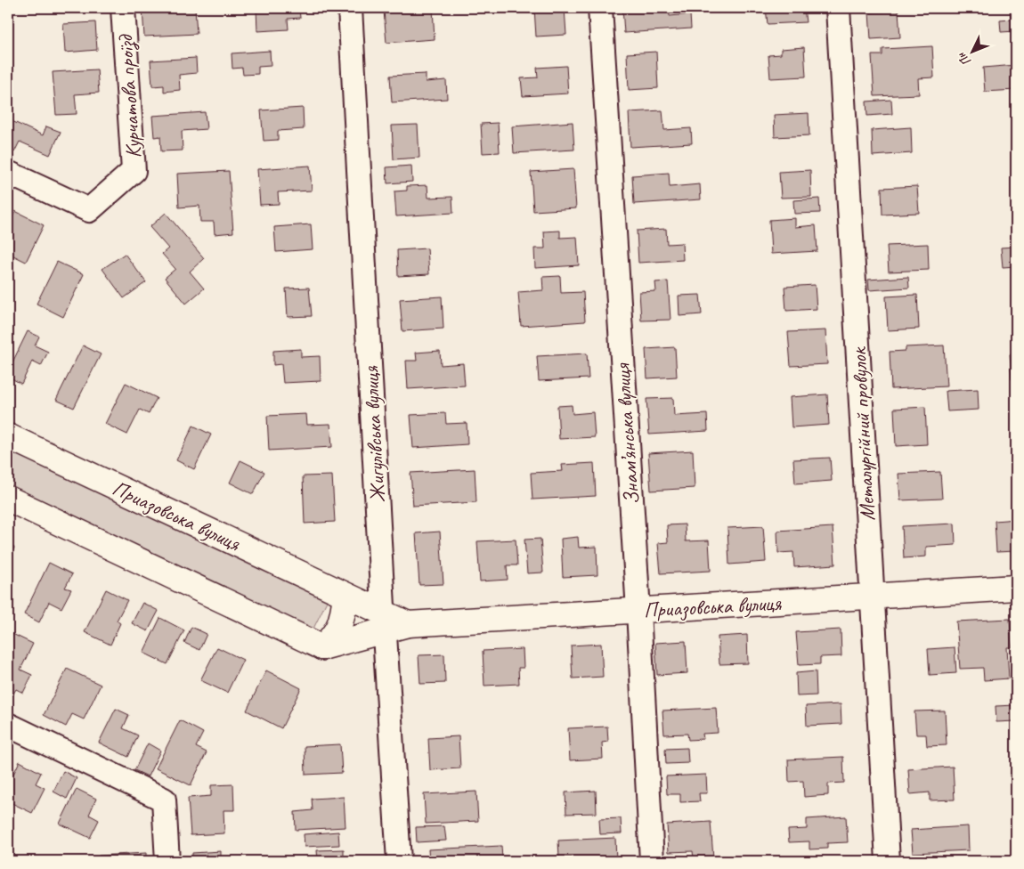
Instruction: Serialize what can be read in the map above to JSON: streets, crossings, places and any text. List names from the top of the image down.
{
  "streets": {
    "street": [
      "Курчатова проїзд",
      "Жигулівська вулиця",
      "Знам’янська вулиця",
      "Металургійний провулок",
      "Приазовська вулиця"
    ]
  },
  "crossings": [
    ["Жигулівська вулиця", "Приазовська вулиця"],
    ["Знам’янська вулиця", "Приазовська вулиця"],
    ["Металургійний провулок", "Приазовська вулиця"]
  ],
  "north": "bottom left"
}
